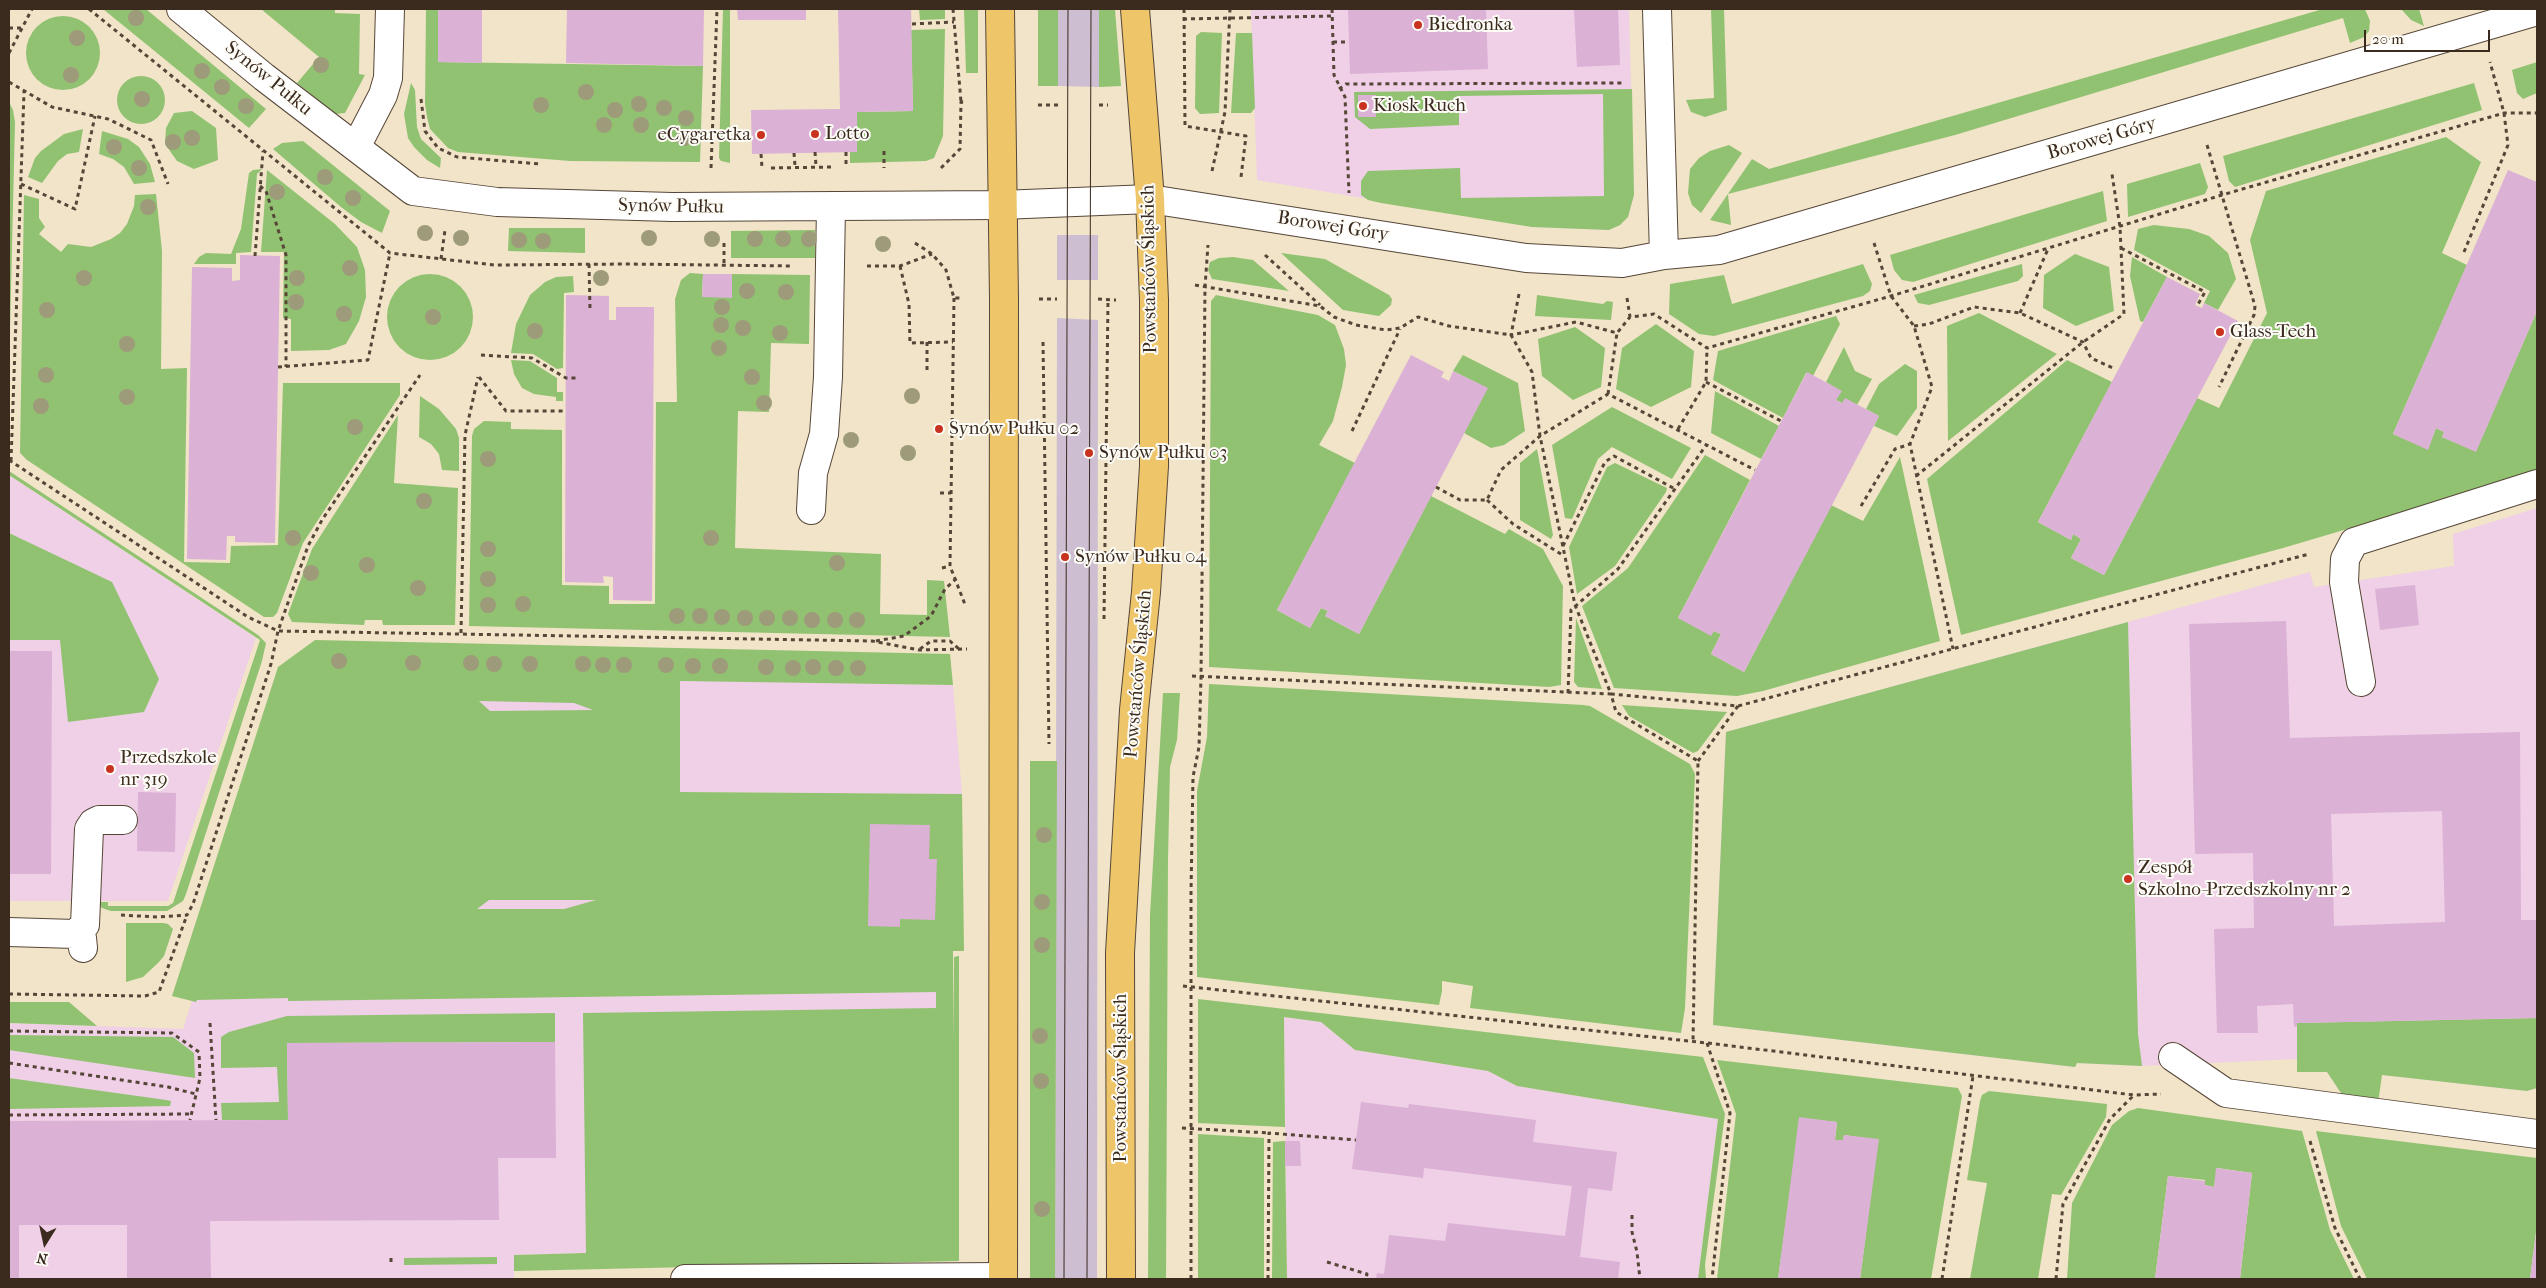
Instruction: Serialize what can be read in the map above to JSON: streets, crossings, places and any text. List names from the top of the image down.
{
  "streets": {
    "main road": ["Powstańców Śląskich"],
    "street": ["Synów Pułku", "Borowej Góry"]
  },
  "crossings": [
    ["Synów Pułku", "Borowej Góry"],
    ["Borowej Góry", "Powstańców Śląskich"]
  ],
  "places": [
    "Biedronka",
    "Kiosk Ruch",
    "Lotto",
    "eCygaretka",
    "Glass-Tech",
    "Synów Pułku 02",
    "Synów Pułku 03",
    "Synów Pułku 04",
    "Przedszkole nr 319",
    "Zespół Szkolno-Przedszkolny nr 2"
  ],
  "scale_bar": "20 m",
  "north": "bottom"
}
